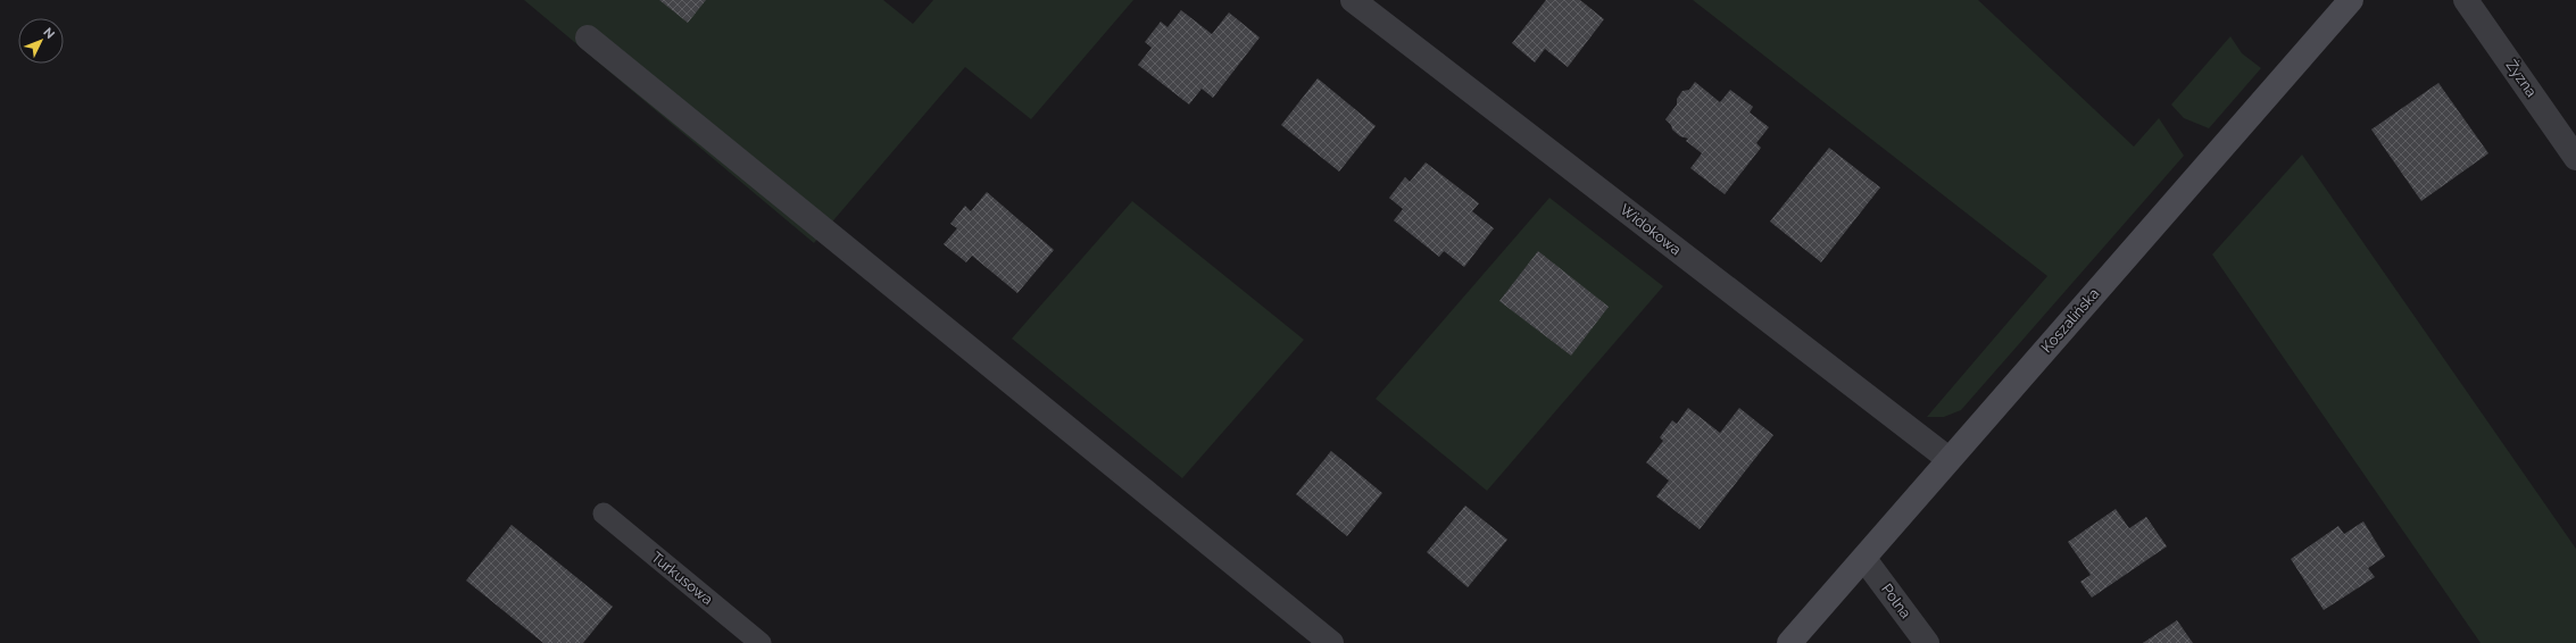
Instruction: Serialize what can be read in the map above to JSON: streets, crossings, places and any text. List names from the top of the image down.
{
  "streets": {
    "street": [
      "Żyzna",
      "Widokowa",
      "Koszalińska",
      "Polna"
    ],
    "lane": ["Turkusowa"]
  },
  "crossings": [
    ["Widokowa", "Koszalińska"],
    ["Koszalińska", "Polna"]
  ],
  "north": "top right"
}
